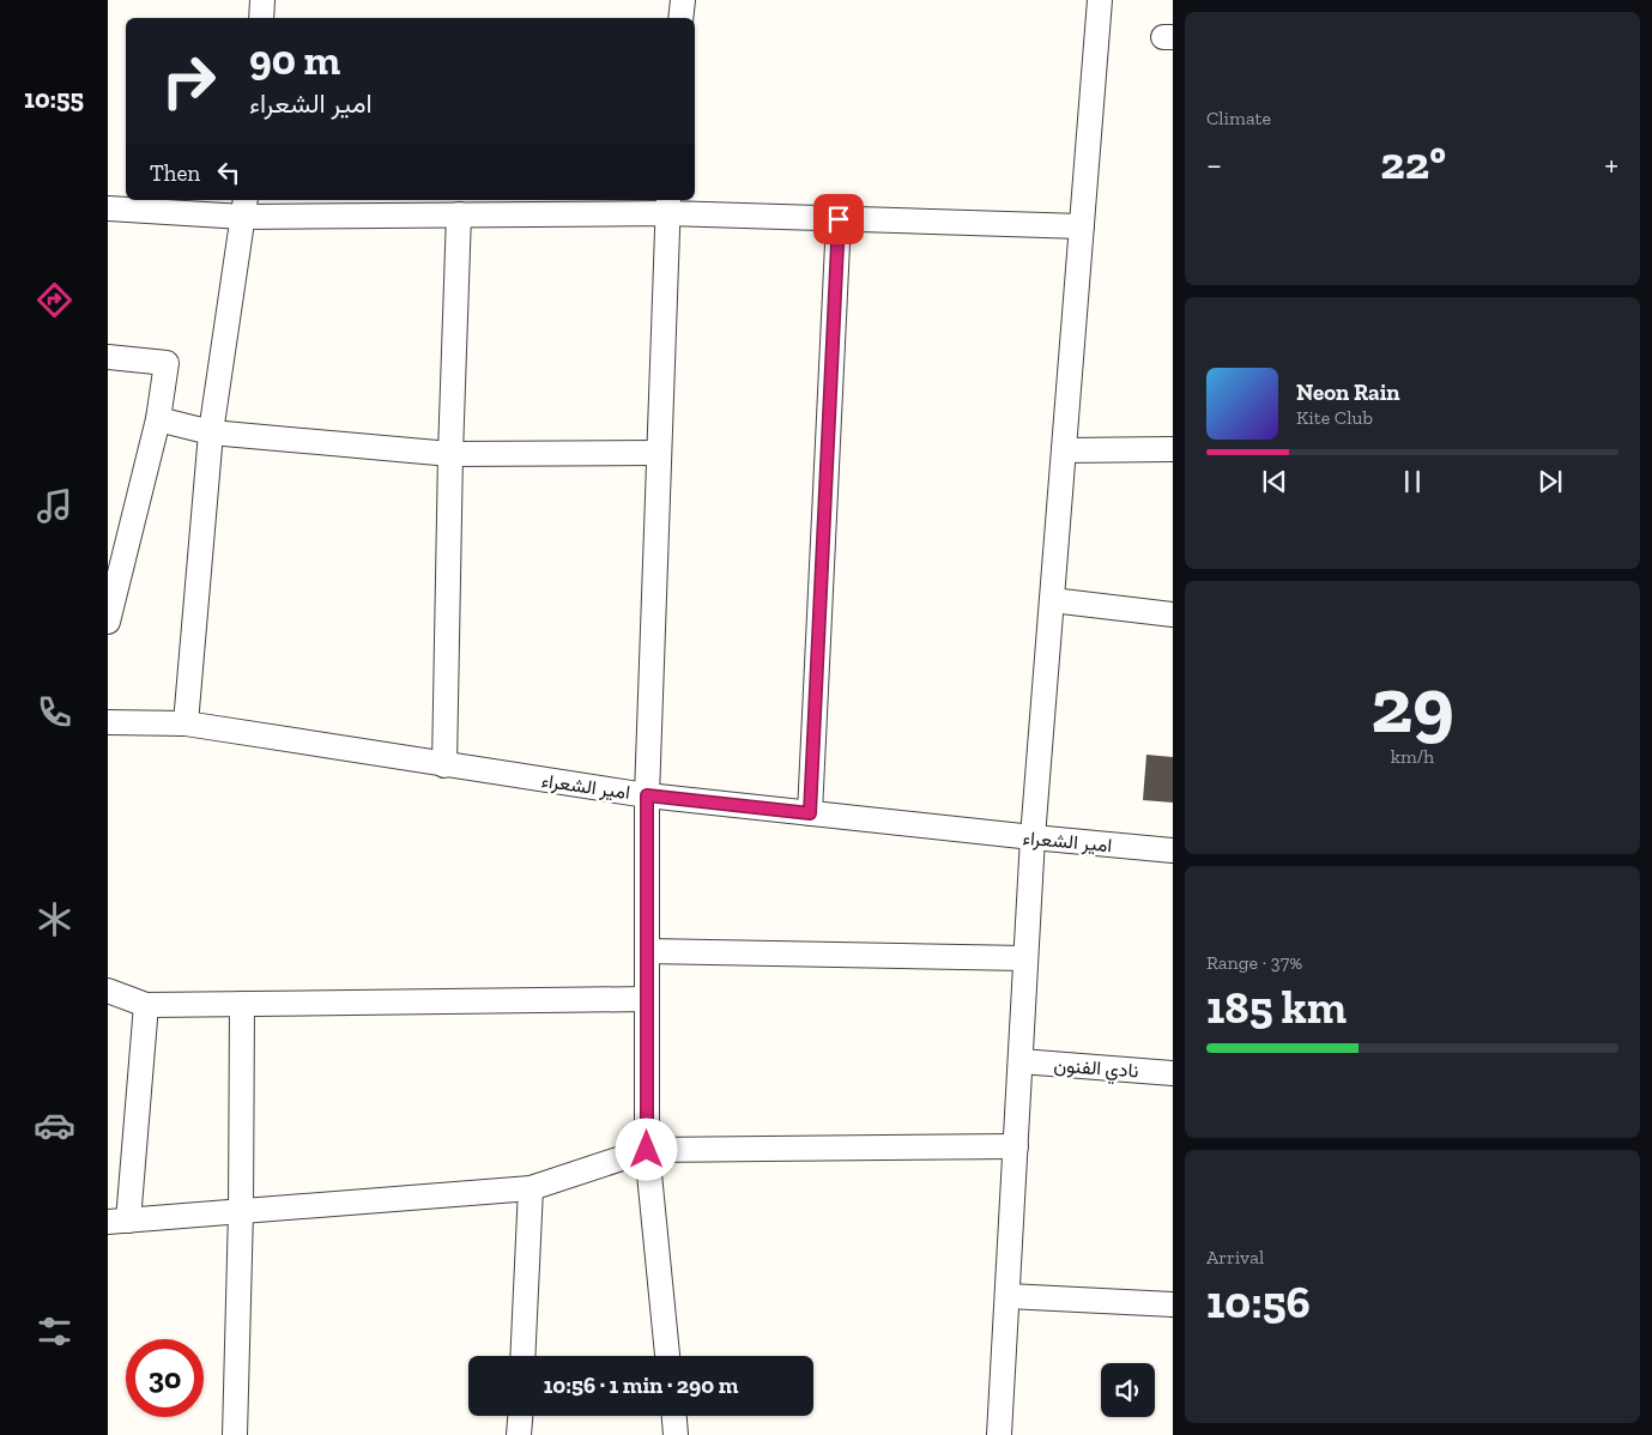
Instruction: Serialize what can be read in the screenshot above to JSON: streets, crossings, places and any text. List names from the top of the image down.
{
  "streets": {
    "street": ["امير الشعراء", "نادي الفنون"]
  },
  "page": {
    "tabs": "10:55",
    "tile": [
      "Climate",
      ["29", "km/h"],
      ["Range · 37%", "185 km"],
      ["Arrival", "10:56"]
    ],
    "turn": ["90 m", "امير الشعراء"],
    "heat": ["−", "22°", "+"],
    "then": "Then",
    "song": ["Neon Rain", "Kite Club"],
    "limit": "30",
    "trip": "10:56 · 1 min · 290 m"
  }
}
